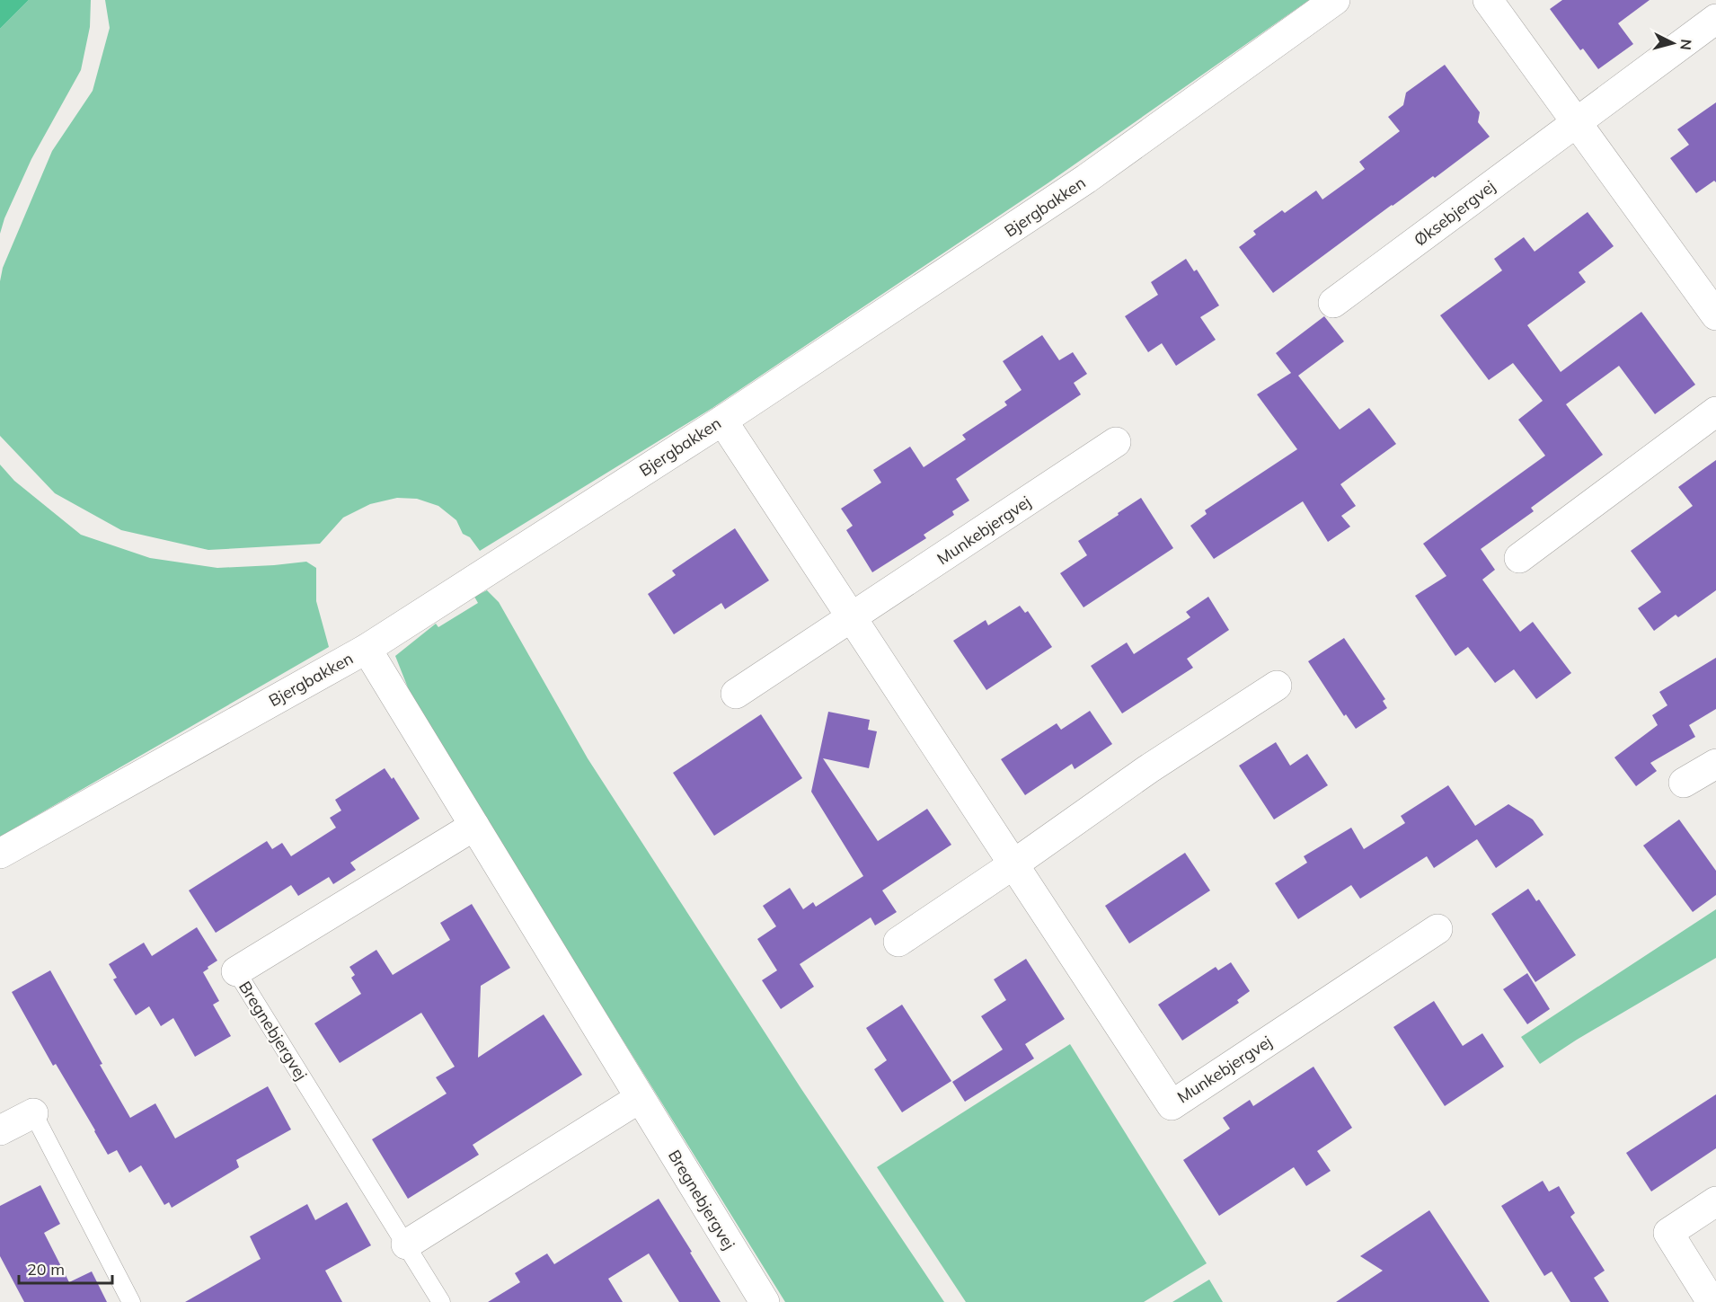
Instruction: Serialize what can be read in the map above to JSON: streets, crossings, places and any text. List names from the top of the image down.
{
  "streets": {
    "street": [
      "Bjergbakken",
      "Øksebjergvej",
      "Munkebjergvej",
      "Bregnebjergvej"
    ]
  },
  "crossings": [
    ["Bjergbakken", "Munkebjergvej"],
    ["Bjergbakken", "Bregnebjergvej"]
  ],
  "scale_bar": "20 m",
  "north": "right"
}
